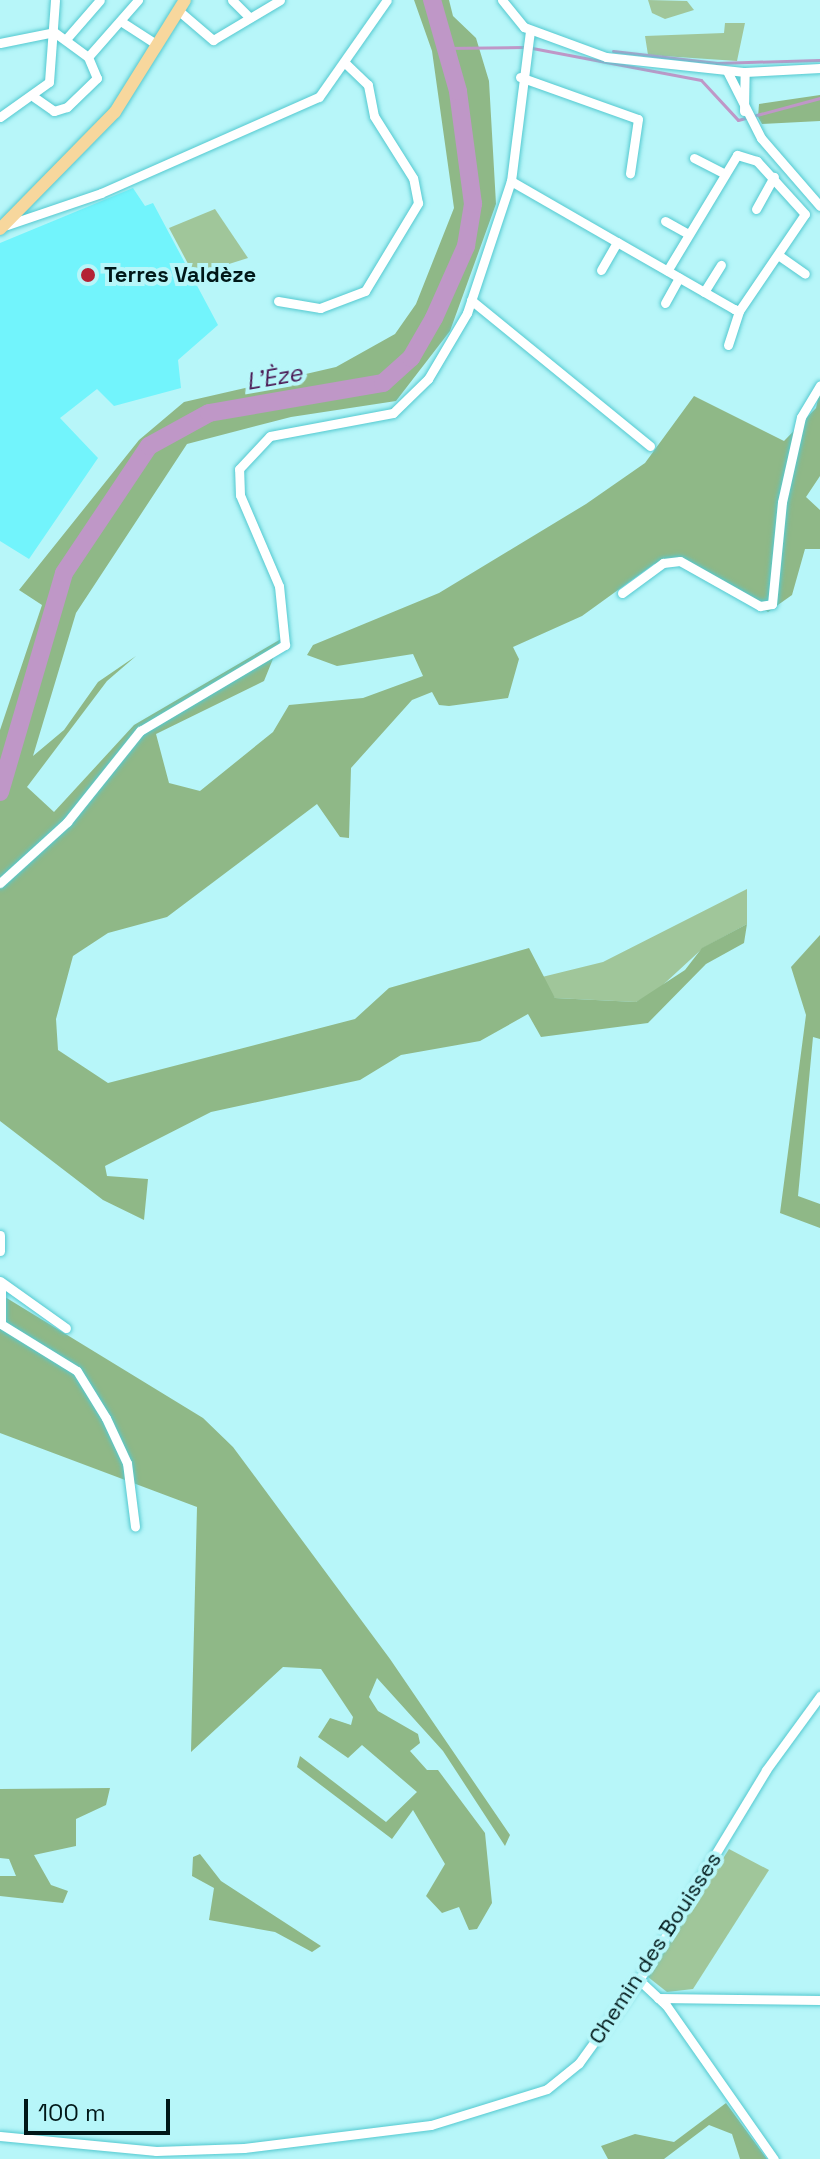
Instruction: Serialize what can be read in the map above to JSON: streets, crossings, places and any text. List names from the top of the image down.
{
  "streets": {
    "street": ["Chemin des Bouisses"]
  },
  "water": ["L'Èze"],
  "places": ["Terres Valdèze"],
  "scale_bar": "100 m"
}
